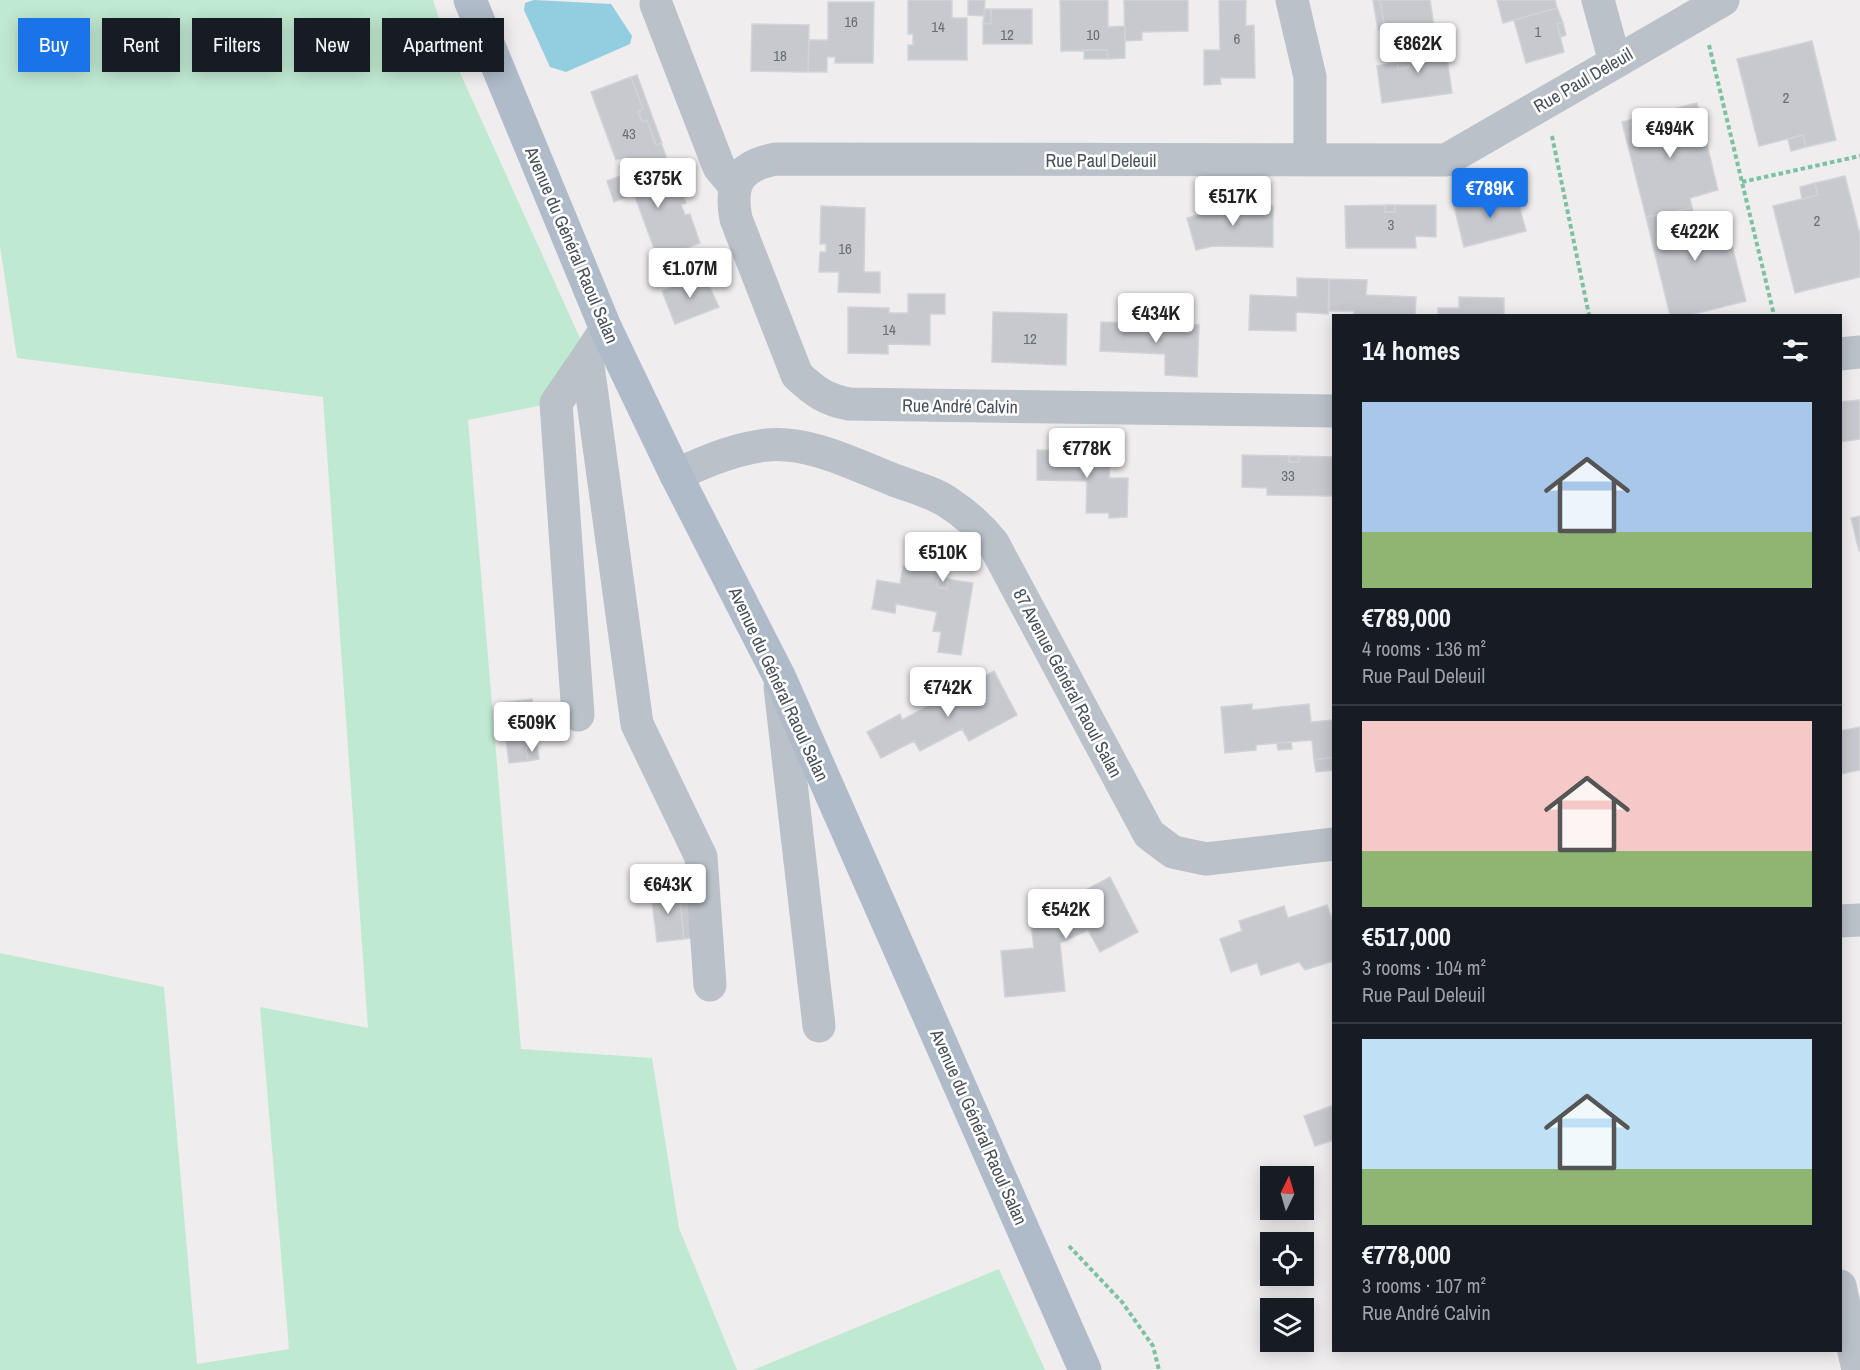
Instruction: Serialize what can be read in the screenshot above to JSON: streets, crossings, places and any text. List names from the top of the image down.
{
  "streets": {
    "main road": ["Avenue du Général Raoul Salan"],
    "street": ["Rue Paul Deleuil", "Rue André Calvin", "87 Avenue Général Raoul Salan"]
  },
  "crossings": [
    ["Rue Paul Deleuil", "Rue André Calvin"],
    ["Avenue du Général Raoul Salan", "87 Avenue Général Raoul Salan"]
  ],
  "house_numbers": [
    "16",
    "14",
    "1",
    "12",
    "10",
    "6",
    "18",
    "2",
    "43",
    "2",
    "3",
    "16",
    "14",
    "12",
    "33"
  ],
  "north": "top",
  "page": {
    "chip": [
      "Buy",
      "Rent",
      "Filters",
      "New",
      "Apartment"
    ],
    "price": [
      "€862K",
      "€494K",
      "€375K",
      "€789K",
      "€517K",
      "€422K",
      "€1.07M",
      "€434K",
      "€778K",
      "€510K",
      "€742K",
      "€509K",
      "€643K",
      "€542K"
    ],
    "heading": "14 homes",
    "list": [
      {
        "name": "€789,000",
        "note": "4 rooms · 136 m² · Rue Paul Deleuil"
      },
      {
        "name": "€517,000",
        "note": "3 rooms · 104 m² · Rue Paul Deleuil"
      },
      {
        "name": "€778,000",
        "note": "3 rooms · 107 m² · Rue André Calvin"
      }
    ]
  }
}
